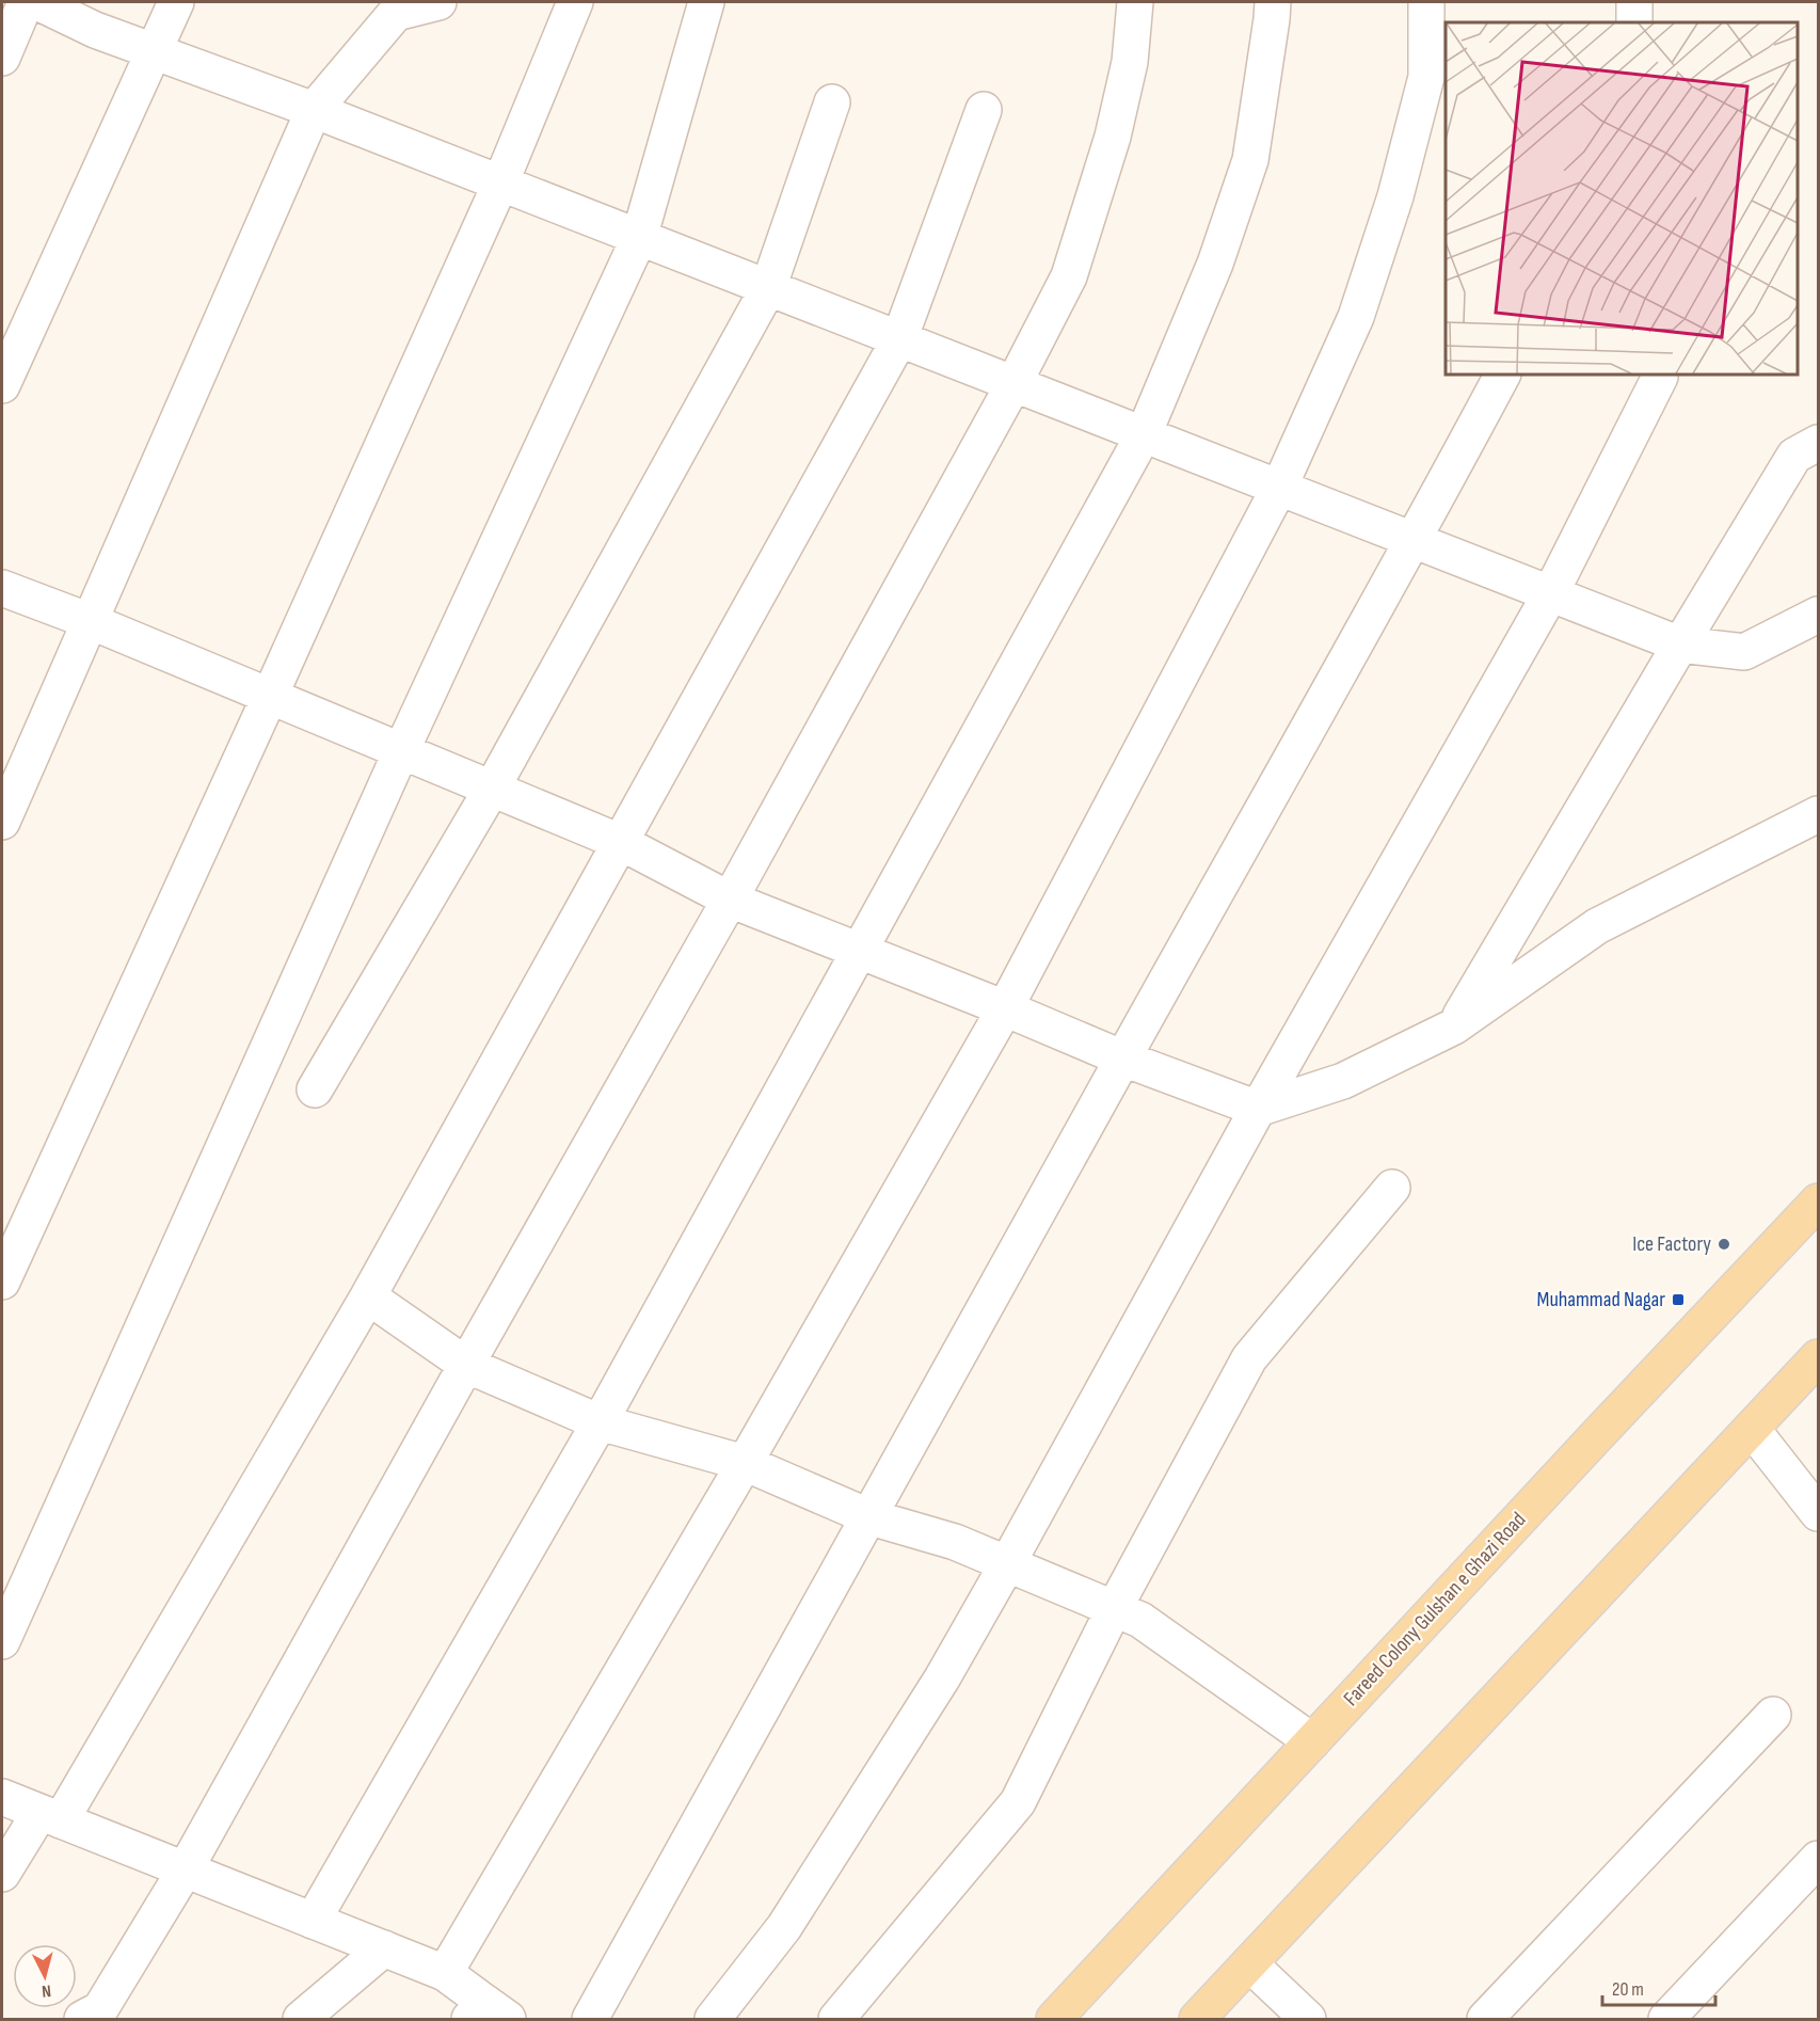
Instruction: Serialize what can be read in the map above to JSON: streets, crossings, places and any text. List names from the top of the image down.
{
  "streets": {
    "main road": ["Fareed Colony Gulshan e Ghazi Road"]
  },
  "places": {
    "other": ["Ice Factory"],
    "transit": ["Muhammad Nagar"]
  },
  "scale_bar": "20 m",
  "north": "bottom"
}
